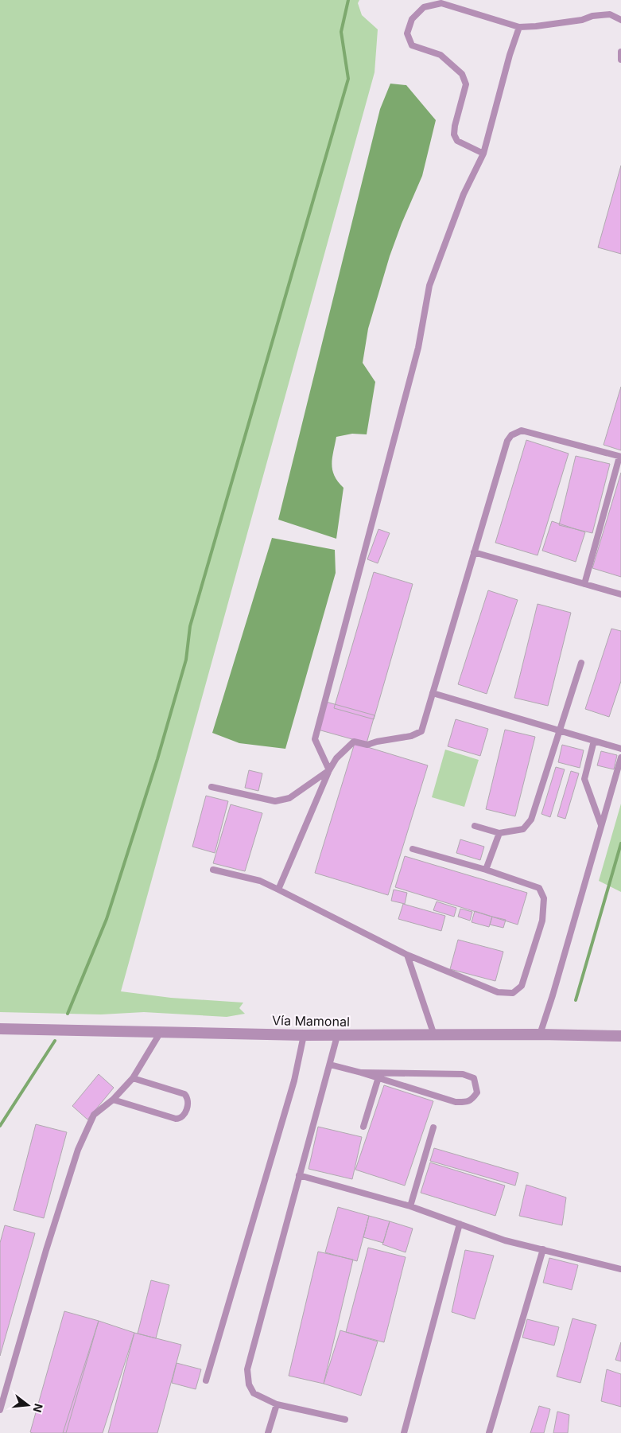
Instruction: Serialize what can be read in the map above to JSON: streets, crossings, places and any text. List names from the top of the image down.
{
  "streets": {
    "street": ["Vía Mamonal"]
  },
  "north": "right"
}
